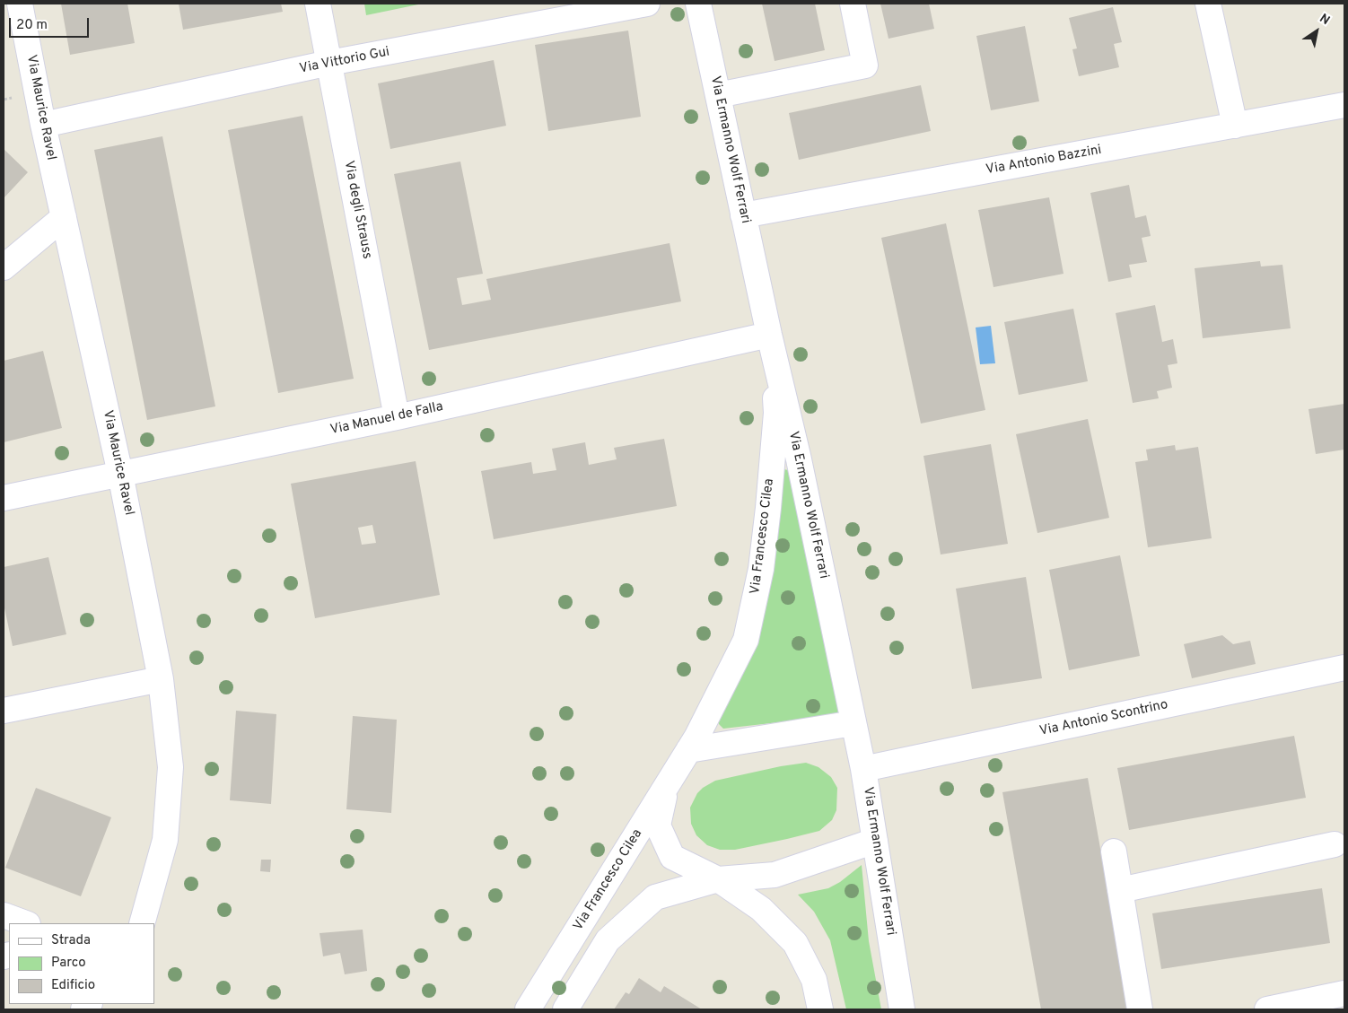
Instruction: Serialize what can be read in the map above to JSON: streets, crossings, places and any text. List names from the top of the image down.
{
  "streets": {
    "street": [
      "Via Vittorio Gui",
      "Via Maurice Ravel",
      "Via Ermanno Wolf Ferrari",
      "Via Antonio Bazzini",
      "Via degli Strauss",
      "Via Manuel de Falla",
      "Via Francesco Cilea",
      "Via Antonio Scontrino"
    ]
  },
  "crossings": [
    ["Via Vittorio Gui", "Via Maurice Ravel"],
    ["Via Vittorio Gui", "Via degli Strauss"],
    ["Via Maurice Ravel", "Via Manuel de Falla"],
    ["Via Ermanno Wolf Ferrari", "Via Antonio Bazzini"],
    ["Via Ermanno Wolf Ferrari", "Via Manuel de Falla"],
    ["Via Ermanno Wolf Ferrari", "Via Francesco Cilea"],
    ["Via Ermanno Wolf Ferrari", "Via Antonio Scontrino"],
    ["Via degli Strauss", "Via Manuel de Falla"],
    ["Via Manuel de Falla", "Via Francesco Cilea"]
  ],
  "legend": ["Strada", "Parco", "Edificio"],
  "scale_bar": "20 m",
  "north": "top right"
}
